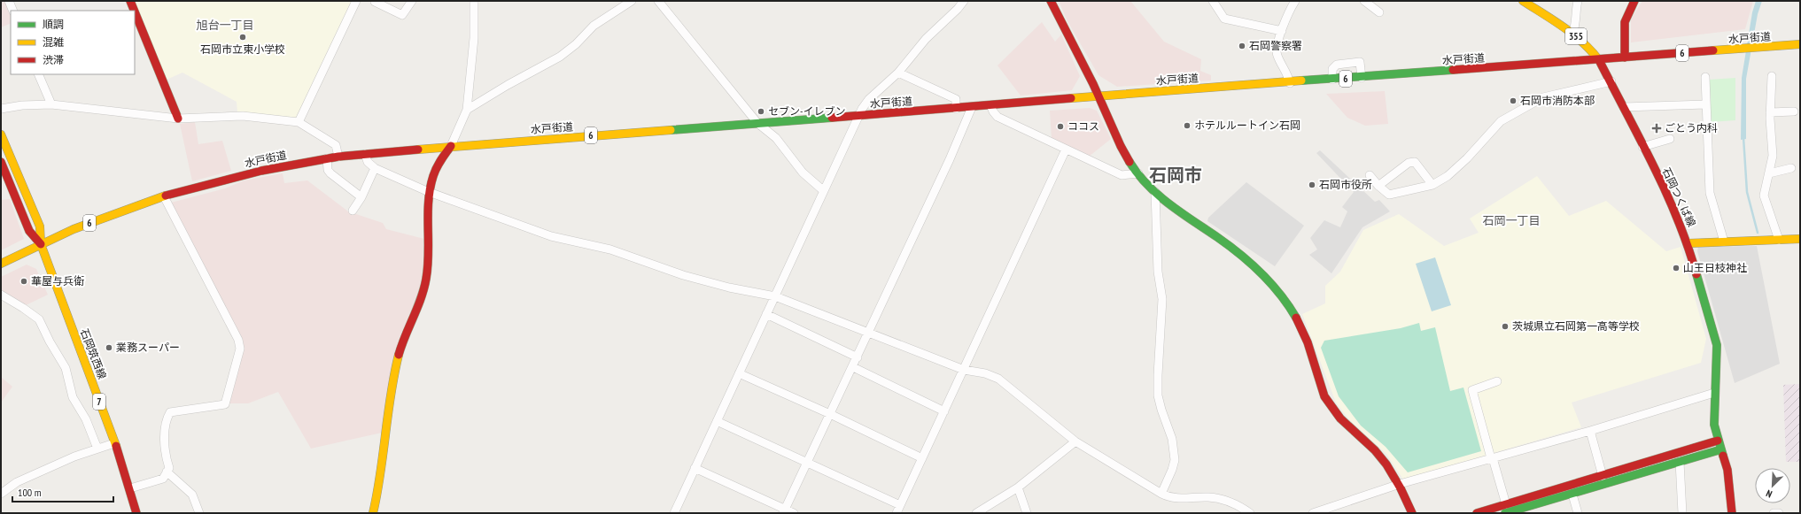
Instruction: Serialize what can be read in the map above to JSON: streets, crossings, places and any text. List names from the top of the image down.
{
  "streets": {
    "main road": [
      "355",
      "水戸街道",
      "6",
      "石岡つくば線",
      "石岡筑西線",
      "7"
    ]
  },
  "crossings": [
    ["355", "水戸街道"],
    ["355", "石岡つくば線"],
    ["水戸街道", "石岡つくば線"],
    ["水戸街道", "石岡筑西線"]
  ],
  "districts": ["旭台一丁目", "石岡市", "石岡一丁目"],
  "places": {
    "other": [
      "石岡市立東小学校",
      "石岡警察署",
      "石岡市消防本部",
      "セブン-イレブン",
      "ホテルルートイン石岡",
      "ココス",
      "石岡市役所",
      "山王日枝神社",
      "華屋与兵衛",
      "茨城県立石岡第一高等学校",
      "業務スーパー"
    ],
    "health": ["ごとう内科"]
  },
  "legend": ["順調", "混雑", "渋滞"],
  "scale_bar": "100 m",
  "north": "bottom left"
}
